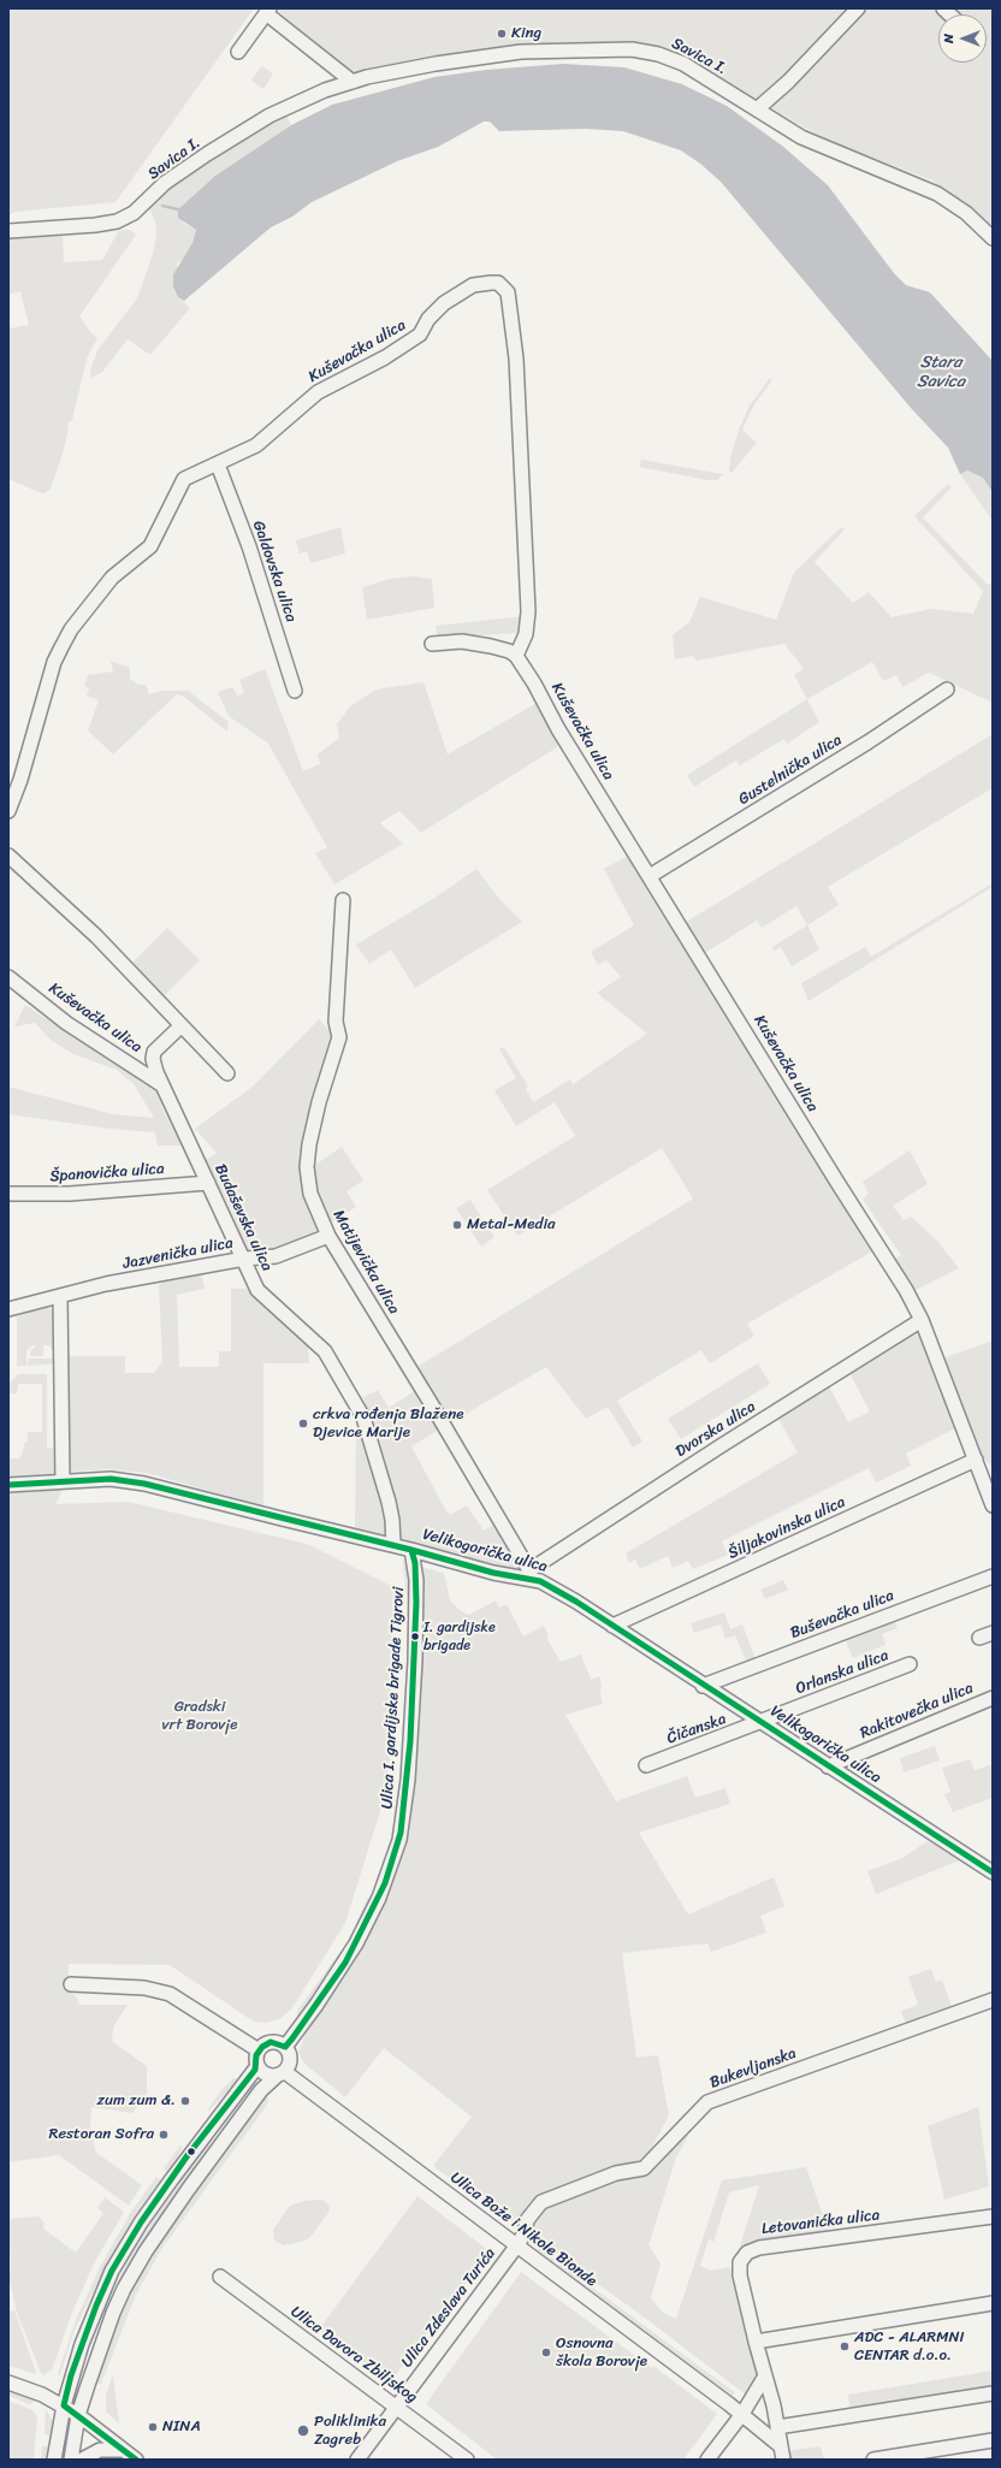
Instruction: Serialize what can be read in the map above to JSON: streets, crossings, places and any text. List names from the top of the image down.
{
  "streets": {
    "street": [
      "Savica I.",
      "Kuševačka ulica",
      "Galdovska ulica",
      "Gustelnička ulica",
      "Španovička ulica",
      "Budaševska ulica",
      "Jazvenička ulica",
      "Matijevička ulica",
      "Dvorska ulica",
      "Šiljakovinska ulica",
      "Velikogorička ulica",
      "Buševačka ulica",
      "Orlanska ulica",
      "Ulica I. gardijske brigade Tigrovi",
      "Rakitovečka ulica",
      "Čičanska",
      "Bukevljanska",
      "Letovanićka ulica",
      "Ulica Bože i Nikole Bionde",
      "Ulica Zdeslava Turića",
      "Ulica Davora Zbiljskog"
    ]
  },
  "crossings": [
    ["Kuševačka ulica", "Galdovska ulica"],
    ["Kuševačka ulica", "Gustelnička ulica"],
    ["Kuševačka ulica", "Budaševska ulica"],
    ["Kuševačka ulica", "Dvorska ulica"],
    ["Kuševačka ulica", "Šiljakovinska ulica"],
    ["Španovička ulica", "Budaševska ulica"],
    ["Budaševska ulica", "Jazvenička ulica"],
    ["Budaševska ulica", "Velikogorička ulica"],
    ["Jazvenička ulica", "Matijevička ulica"],
    ["Matijevička ulica", "Dvorska ulica"],
    ["Matijevička ulica", "Velikogorička ulica"],
    ["Dvorska ulica", "Velikogorička ulica"],
    ["Šiljakovinska ulica", "Velikogorička ulica"],
    ["Velikogorička ulica", "Buševačka ulica"],
    ["Velikogorička ulica", "Orlanska ulica"],
    ["Velikogorička ulica", "Ulica I. gardijske brigade Tigrovi"],
    ["Velikogorička ulica", "Rakitovečka ulica"],
    ["Velikogorička ulica", "Čičanska"],
    ["Orlanska ulica", "Čičanska"],
    ["Ulica I. gardijske brigade Tigrovi", "Ulica Bože i Nikole Bionde"],
    ["Bukevljanska", "Ulica Bože i Nikole Bionde"],
    ["Bukevljanska", "Ulica Zdeslava Turića"],
    ["Letovanićka ulica", "Ulica Bože i Nikole Bionde"],
    ["Ulica Bože i Nikole Bionde", "Ulica Zdeslava Turića"],
    ["Ulica Zdeslava Turića", "Ulica Davora Zbiljskog"]
  ],
  "water": ["Stara Savica"],
  "parks": ["Gradski vrt Borovje"],
  "places": [
    "King",
    "Metal-Media",
    "crkva rođenja Blažene Djevice Marije",
    "I. gardijske brigade",
    "zum zum &.",
    "Restoran Sofra",
    "ADC - ALARMNI CENTAR d.o.o.",
    "Osnovna škola Borovje",
    "NINA",
    "Poliklinika Zagreb"
  ],
  "north": "left"
}
